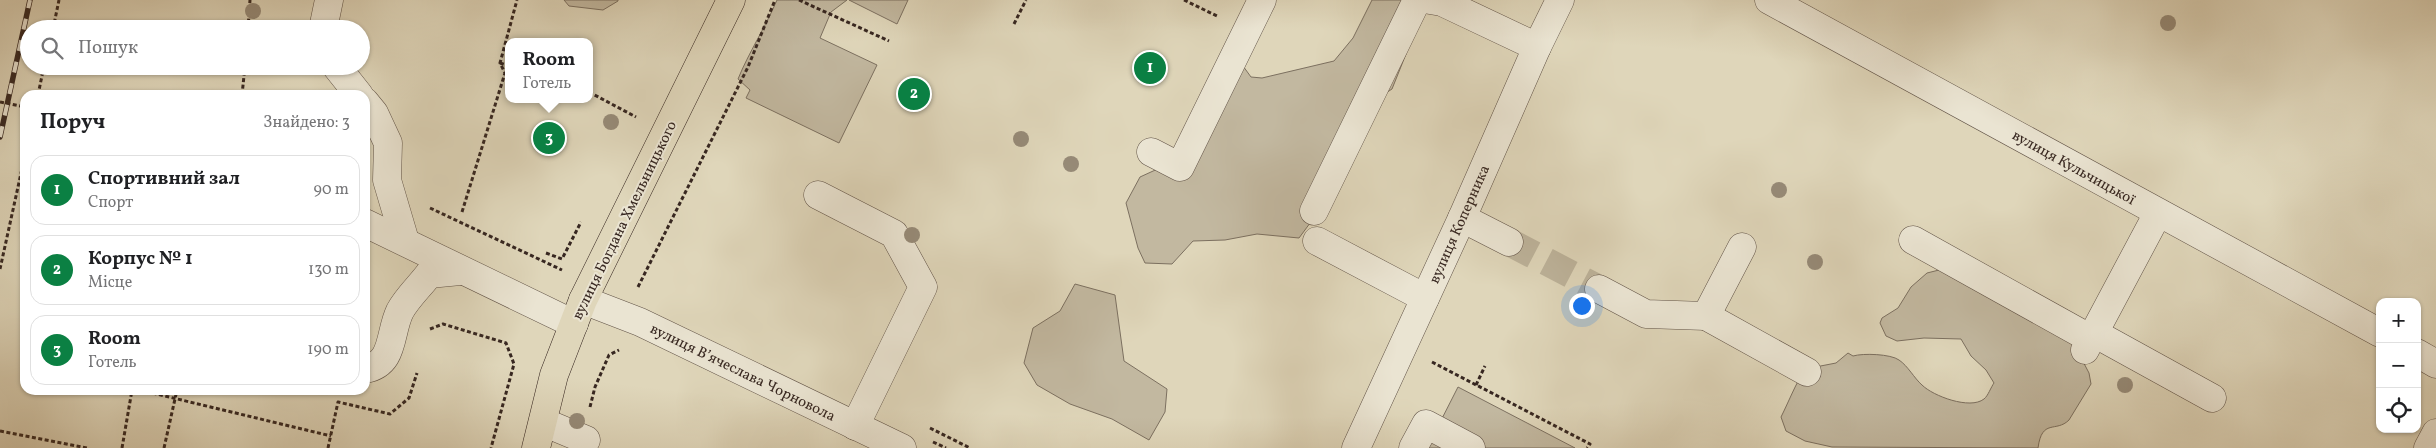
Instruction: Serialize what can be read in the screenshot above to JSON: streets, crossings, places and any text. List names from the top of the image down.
{
  "streets": {
    "main road": ["вулиця Богдана Хмельницького"],
    "street": ["вулиця Кульчицької", "вулиця Коперника", "вулиця Вʼячеслава Чорновола"]
  },
  "crossings": [
    ["вулиця Богдана Хмельницького", "вулиця Вʼячеслава Чорновола"]
  ],
  "page": {
    "search": "Пошук",
    "popup": ["Room", "Готель"],
    "pins": ["1", "2", "3"],
    "heading": ["Поруч", "Знайдено: 3"],
    "list": [
      {
        "mark": "1",
        "name": "Спортивний зал",
        "note": "Спорт",
        "value": "90 m"
      },
      {
        "mark": "2",
        "name": "Корпус № 1",
        "note": "Місце",
        "value": "130 m"
      },
      {
        "mark": "3",
        "name": "Room",
        "note": "Готель",
        "value": "190 m"
      }
    ],
    "map_buttons": ["+", "−"]
  }
}
